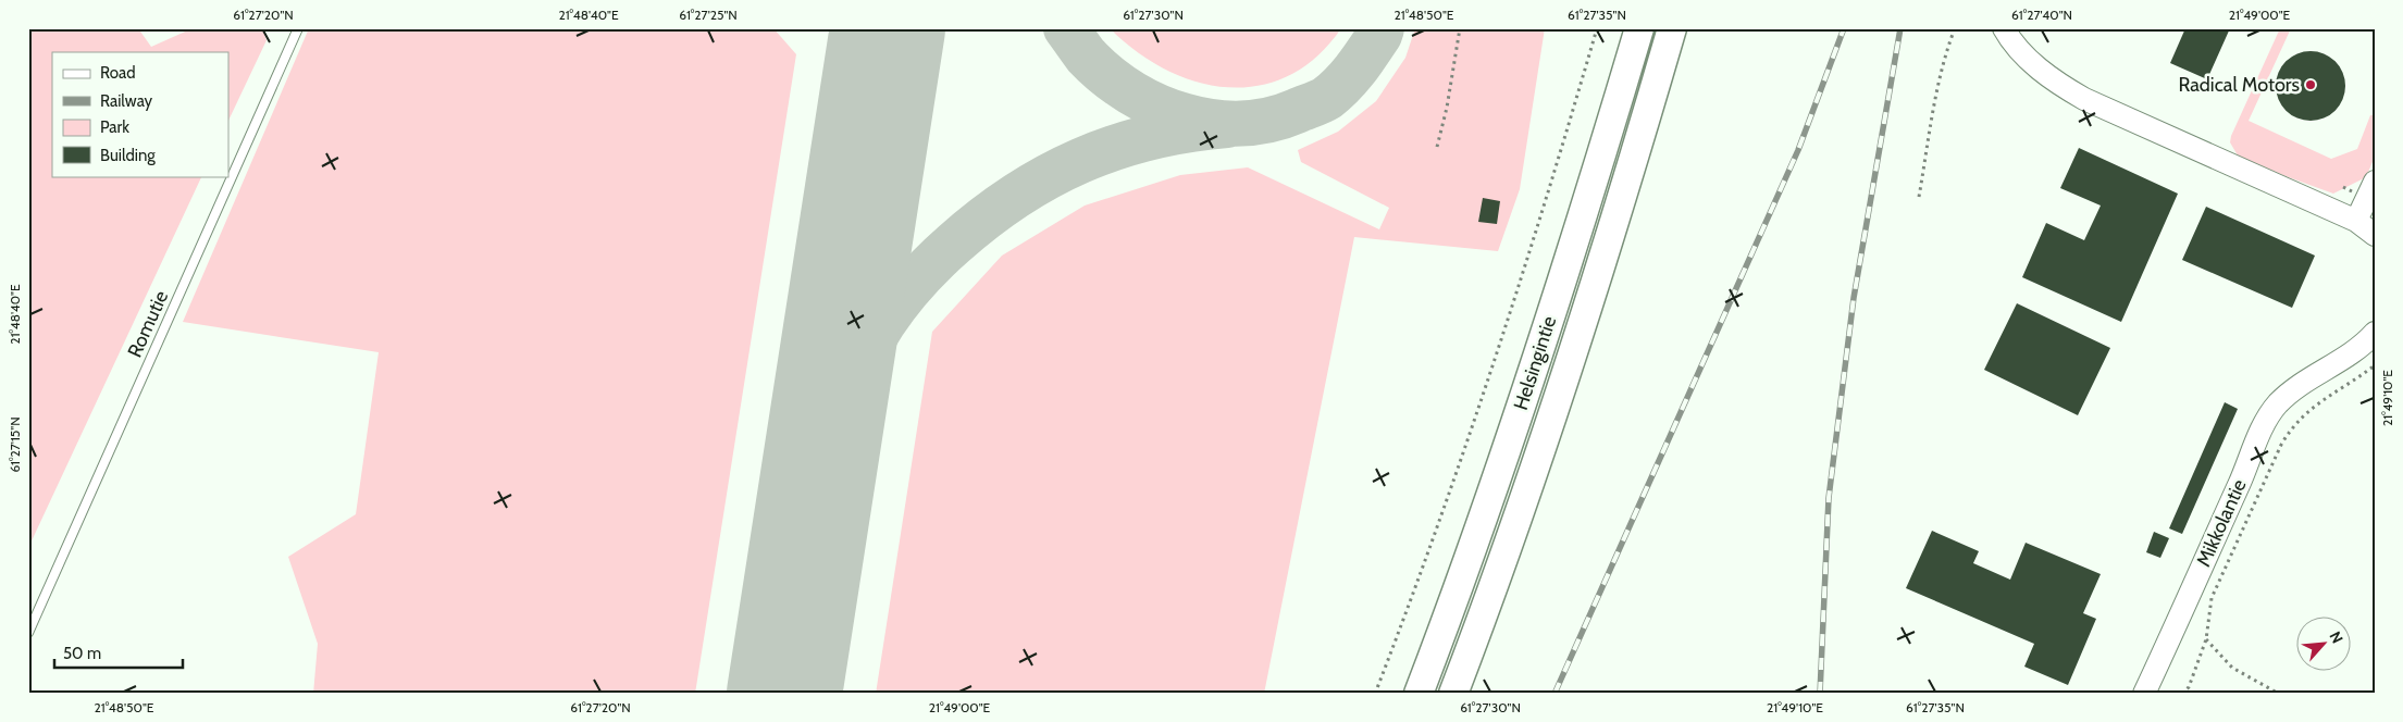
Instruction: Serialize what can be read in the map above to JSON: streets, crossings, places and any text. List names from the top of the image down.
{
  "streets": {
    "highway": ["Helsingintie"],
    "street": ["Mikkolantie"],
    "lane": ["Romutie"]
  },
  "places": ["Radical Motors"],
  "legend": [
    "Road",
    "Railway",
    "Park",
    "Building"
  ],
  "scale_bar": "50 m",
  "north": "top right",
  "coordinates": [
    "61°27'20\"N",
    "21°48'40\"E",
    "61°27'25\"N",
    "61°27'30\"N",
    "21°48'50\"E",
    "61°27'35\"N",
    "61°27'40\"N",
    "21°49'00\"E",
    "21°49'10\"E",
    "61°27'15\"N"
  ]
}
